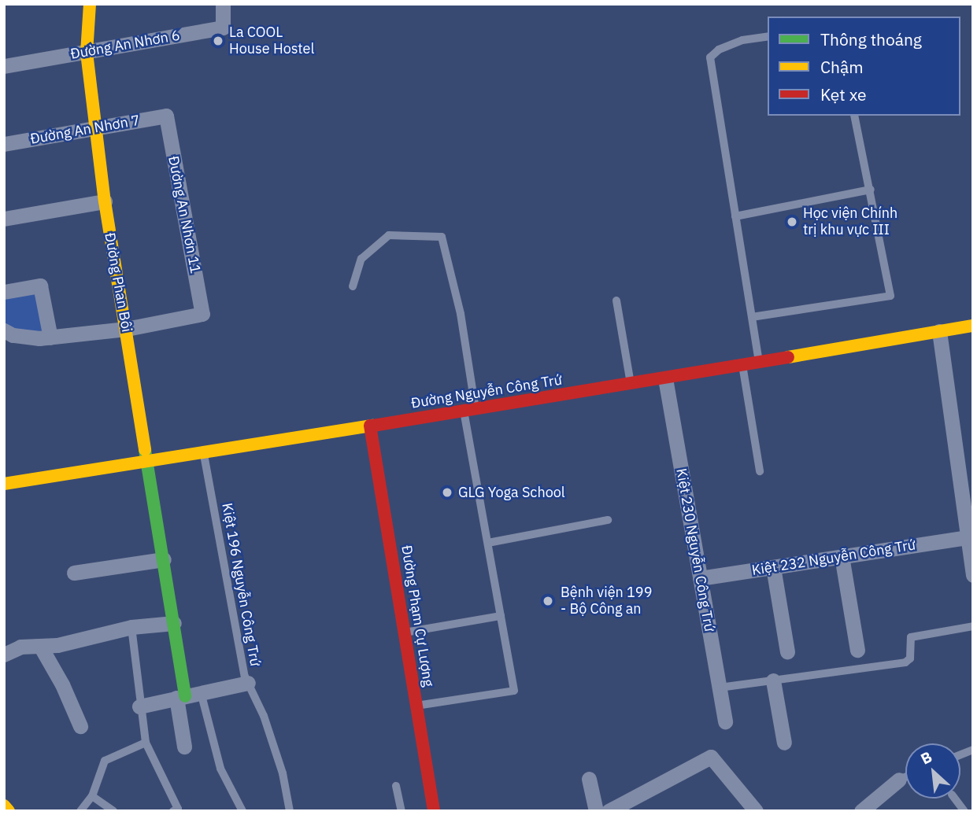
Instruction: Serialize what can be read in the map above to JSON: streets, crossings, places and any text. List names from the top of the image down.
{
  "streets": {
    "street": [
      "Đường An Nhơn 6",
      "Đường An Nhơn 7",
      "Đường An Nhơn 11",
      "Đường Phan Bôi",
      "Đường Nguyễn Công Trứ",
      "Kiệt 230 Nguyễn Công Trứ",
      "Kiệt 232 Nguyễn Công Trứ",
      "Đường Phạm Cự Lượng"
    ],
    "lane": ["Kiệt 196 Nguyễn Công Trứ"]
  },
  "crossings": [
    ["Đường An Nhơn 6", "Đường Phan Bôi"],
    ["Đường An Nhơn 7", "Đường An Nhơn 11"],
    ["Đường An Nhơn 7", "Đường Phan Bôi"],
    ["Đường An Nhơn 11", "Đường Phan Bôi"],
    ["Đường Phan Bôi", "Đường Nguyễn Công Trứ"],
    ["Đường Nguyễn Công Trứ", "Kiệt 230 Nguyễn Công Trứ"],
    ["Đường Nguyễn Công Trứ", "Kiệt 196 Nguyễn Công Trứ"],
    ["Đường Nguyễn Công Trứ", "Đường Phạm Cự Lượng"],
    ["Kiệt 230 Nguyễn Công Trứ", "Kiệt 232 Nguyễn Công Trứ"]
  ],
  "places": [
    "La COOL House Hostel",
    "Học viện Chính trị khu vực III",
    "GLG Yoga School",
    "Bệnh viện 199 - Bộ Công an"
  ],
  "legend": ["Thông thoáng", "Chậm", "Kẹt xe"],
  "north": "top left"
}
